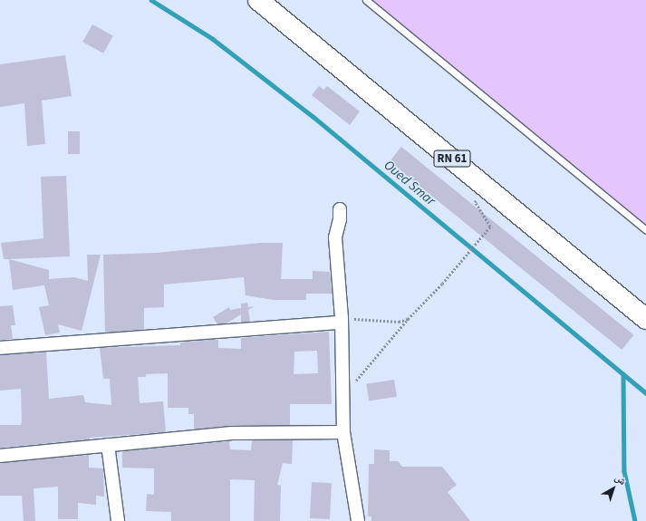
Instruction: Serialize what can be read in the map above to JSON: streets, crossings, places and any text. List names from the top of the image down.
{
  "streets": {
    "main road": ["RN 61"]
  },
  "water": ["Oued Smar"],
  "north": "top right"
}
